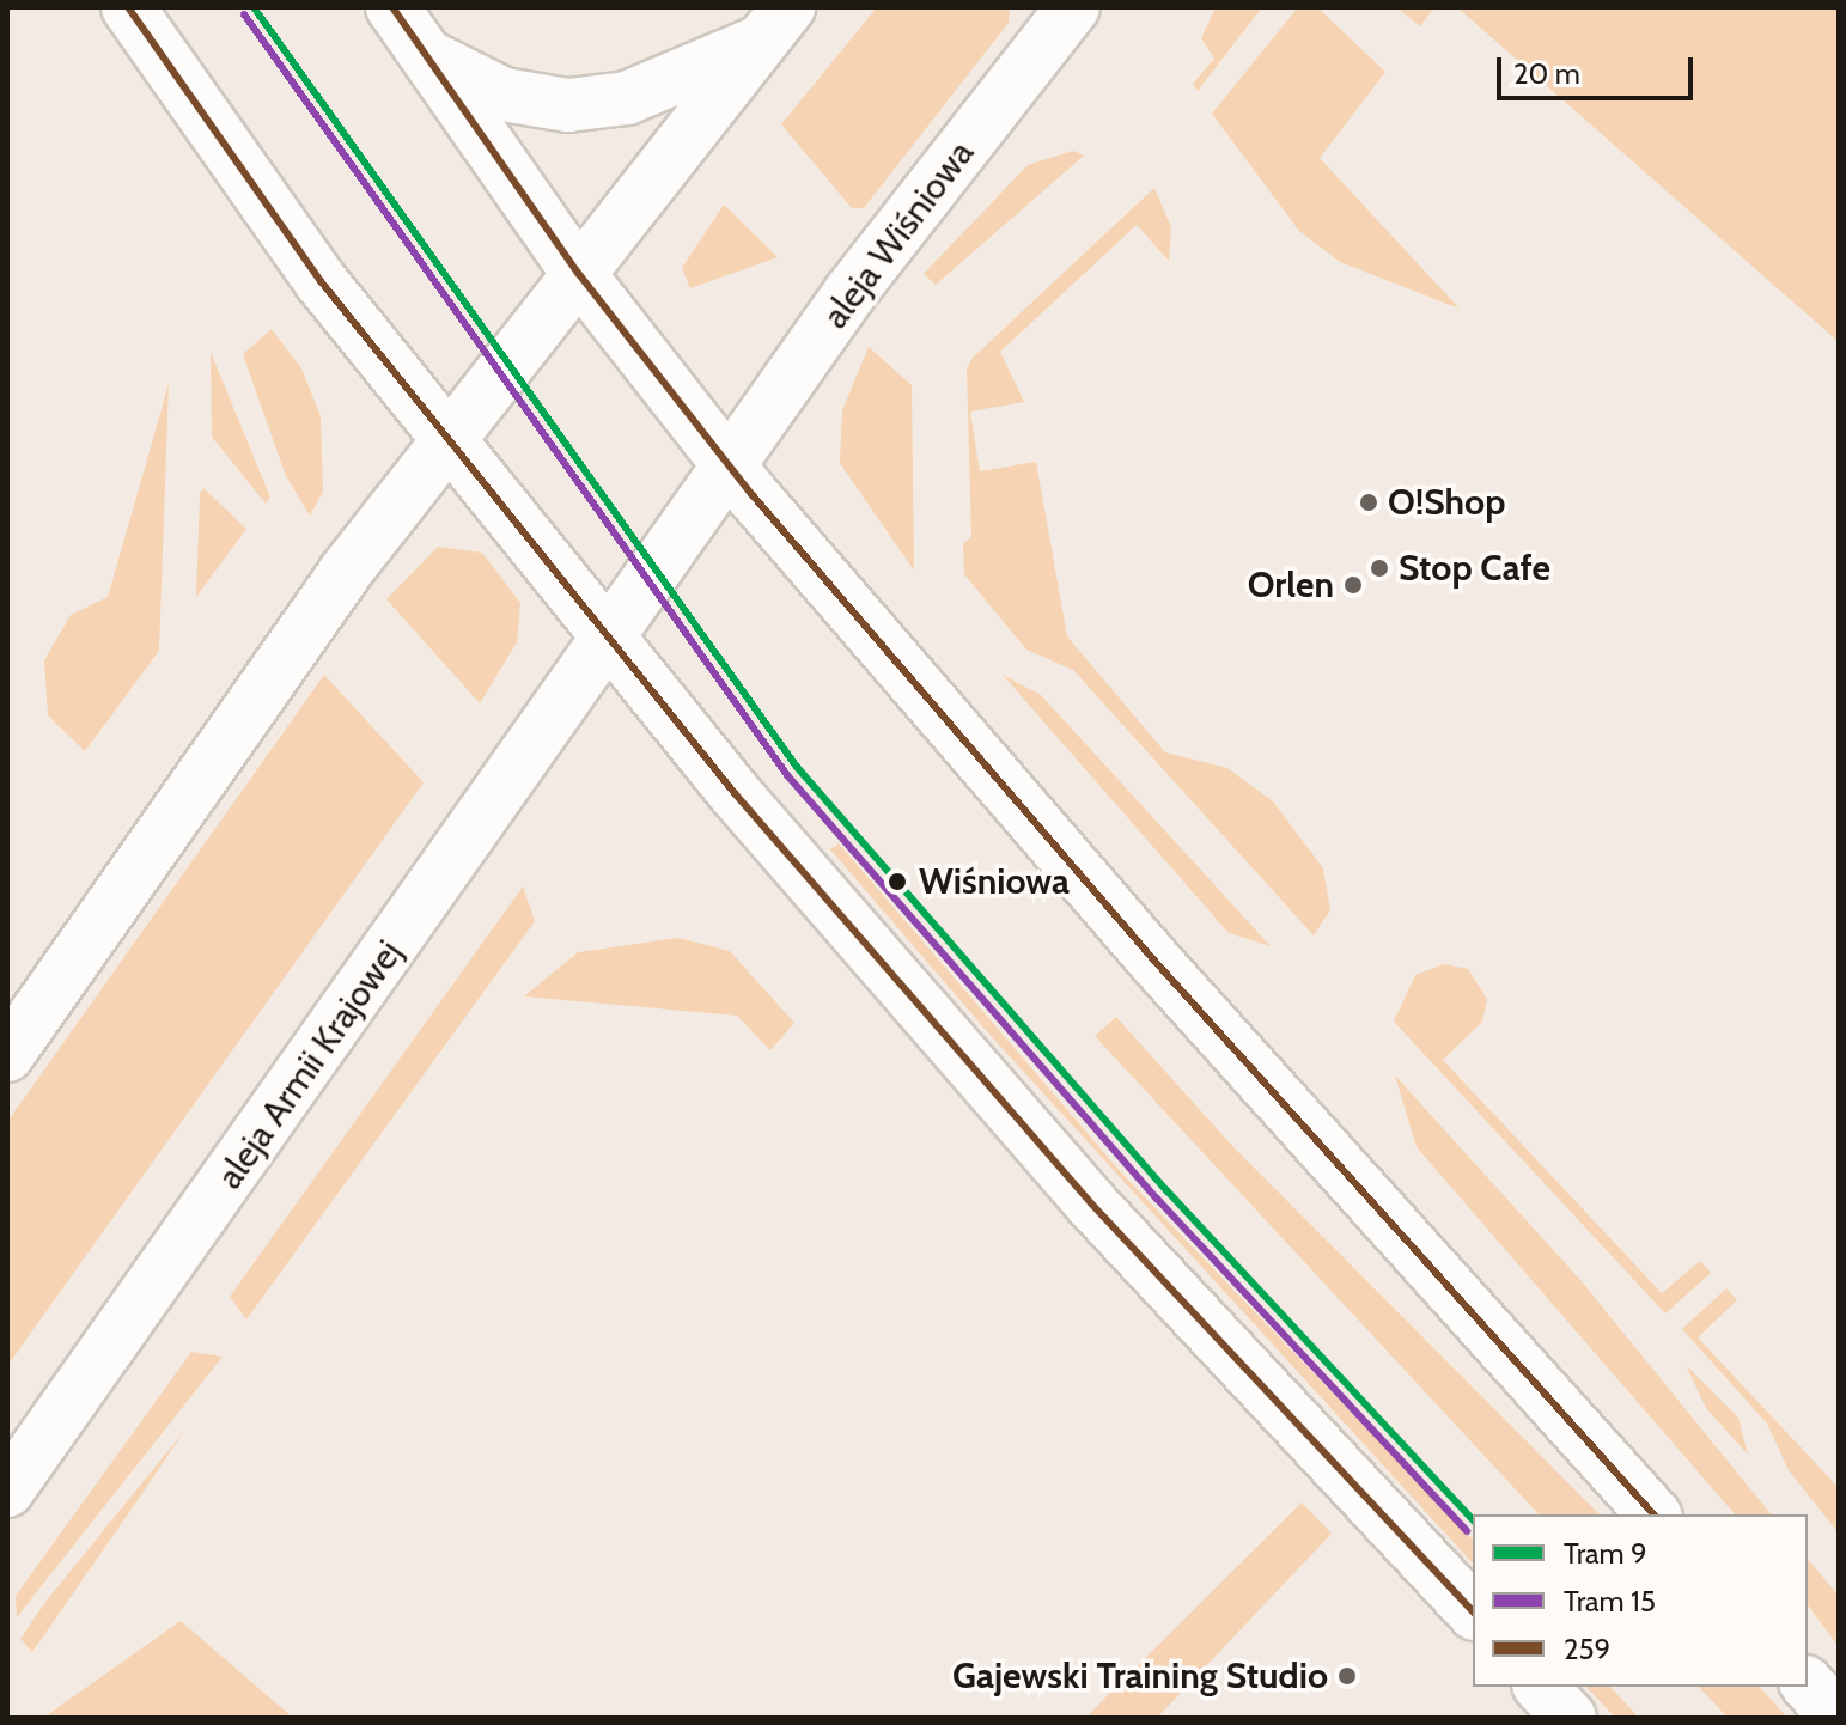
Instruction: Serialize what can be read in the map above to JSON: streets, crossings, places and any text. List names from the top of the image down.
{
  "streets": {
    "main road": ["aleja Wiśniowa", "aleja Armii Krajowej"]
  },
  "crossings": [
    ["aleja Wiśniowa", "aleja Armii Krajowej"]
  ],
  "places": [
    "O!Shop",
    "Stop Cafe",
    "Orlen",
    "Wiśniowa",
    "Gajewski Training Studio"
  ],
  "lines": ["tram line 9", "transit line 259", "tram line 15"],
  "legend": ["Tram 9", "Tram 15", "259"],
  "scale_bar": "20 m"
}
